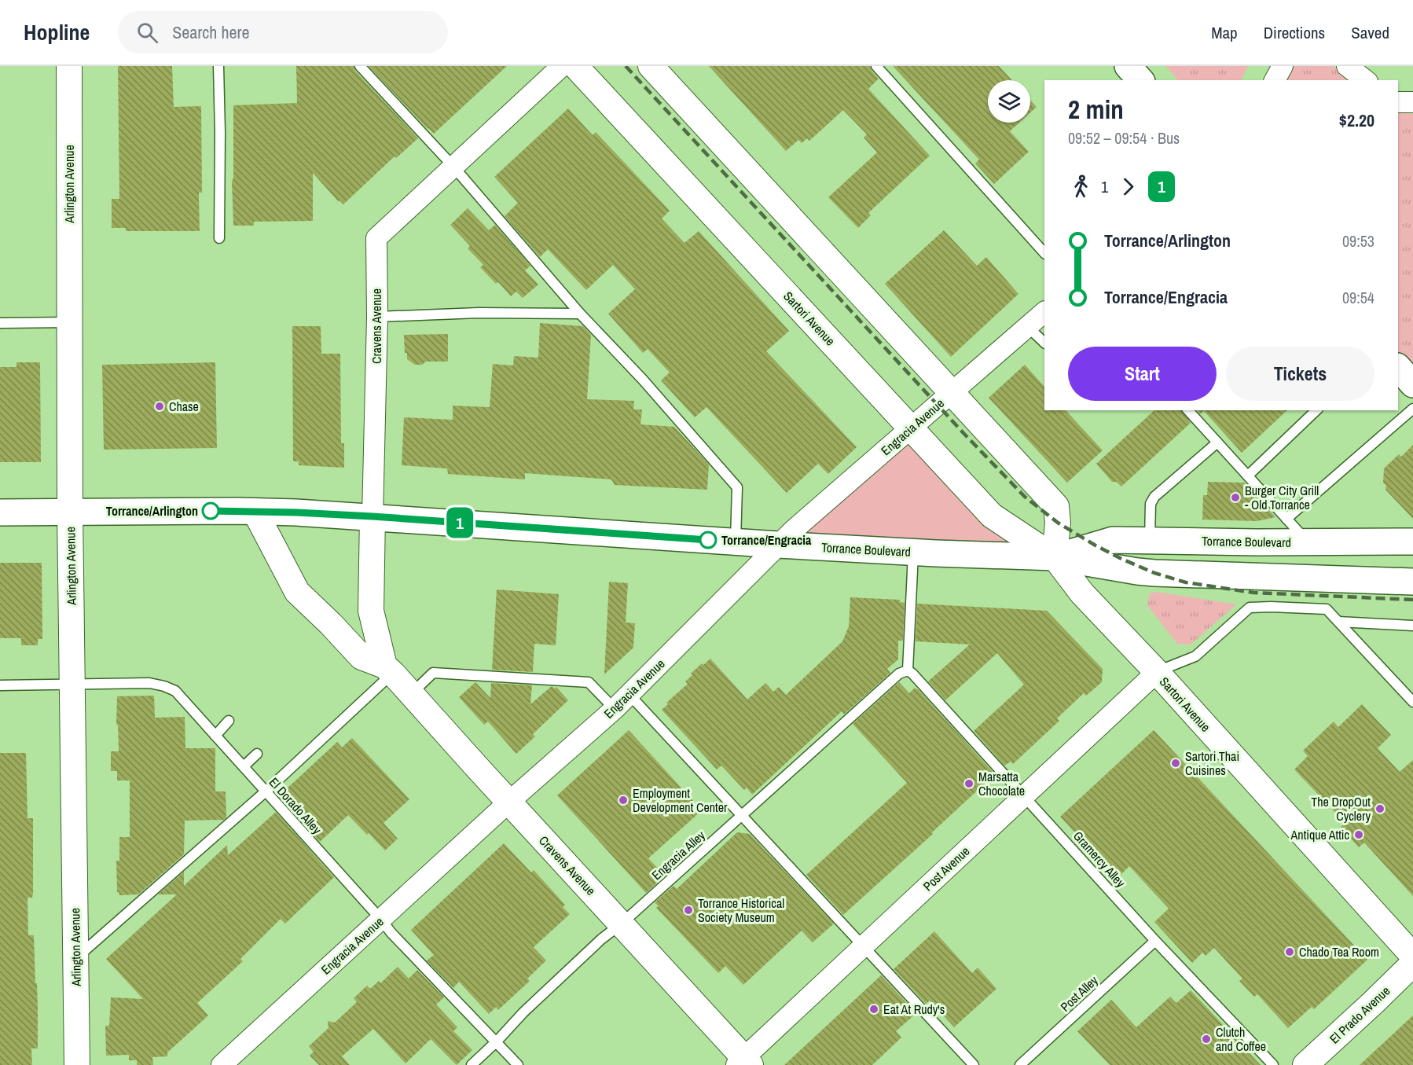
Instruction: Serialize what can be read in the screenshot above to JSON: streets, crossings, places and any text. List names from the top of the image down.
{
  "streets": {
    "main road": ["Torrance Boulevard"],
    "street": [
      "Arlington Avenue",
      "Sartori Avenue",
      "Cravens Avenue",
      "Engracia Avenue",
      "Post Avenue",
      "El Prado Avenue"
    ],
    "lane": [
      "El Dorado Alley",
      "Engracia Alley",
      "Gramercy Alley",
      "Post Alley"
    ]
  },
  "crossings": [
    ["Arlington Avenue", "Torrance Boulevard"],
    ["Arlington Avenue", "El Dorado Alley"],
    ["Sartori Avenue", "Engracia Avenue"],
    ["Sartori Avenue", "Torrance Boulevard"],
    ["Sartori Avenue", "Post Avenue"],
    ["Cravens Avenue", "Engracia Avenue"],
    ["Cravens Avenue", "Torrance Boulevard"],
    ["Cravens Avenue", "Engracia Alley"],
    ["Cravens Avenue", "Post Avenue"],
    ["Engracia Avenue", "Torrance Boulevard"],
    ["Engracia Avenue", "El Dorado Alley"],
    ["El Dorado Alley", "Engracia Alley"],
    ["Engracia Alley", "Gramercy Alley"],
    ["Gramercy Alley", "Post Avenue"],
    ["Gramercy Alley", "Post Alley"]
  ],
  "places": [
    "Chase",
    "Burger City Grill - Old Torrance",
    "Torrance/Arlington",
    "Torrance/Engracia",
    "Sartori Thai Cuisines",
    "Marsatta Chocolate",
    "Employment Development Center",
    "The DropOut Cyclery",
    "Antique Attic",
    "Torrance Historical Society Museum",
    "Chado Tea Room",
    "Eat At Rudy's",
    "Clutch and Coffee"
  ],
  "lines": ["bus line 1"],
  "page": {
    "header": "Hopline",
    "search": "Search here",
    "nav": ["Map", "Directions", "Saved"],
    "on_map": "1",
    "heading": ["2 min", "09:52 – 09:54 · Bus", "$2.20"],
    "legs": ["1", "1"],
    "list": [
      {
        "name": "Torrance/Arlington",
        "value": "09:53"
      },
      {
        "name": "Torrance/Engracia",
        "value": "09:54"
      }
    ],
    "buttons": ["Start", "Tickets"]
  }
}
